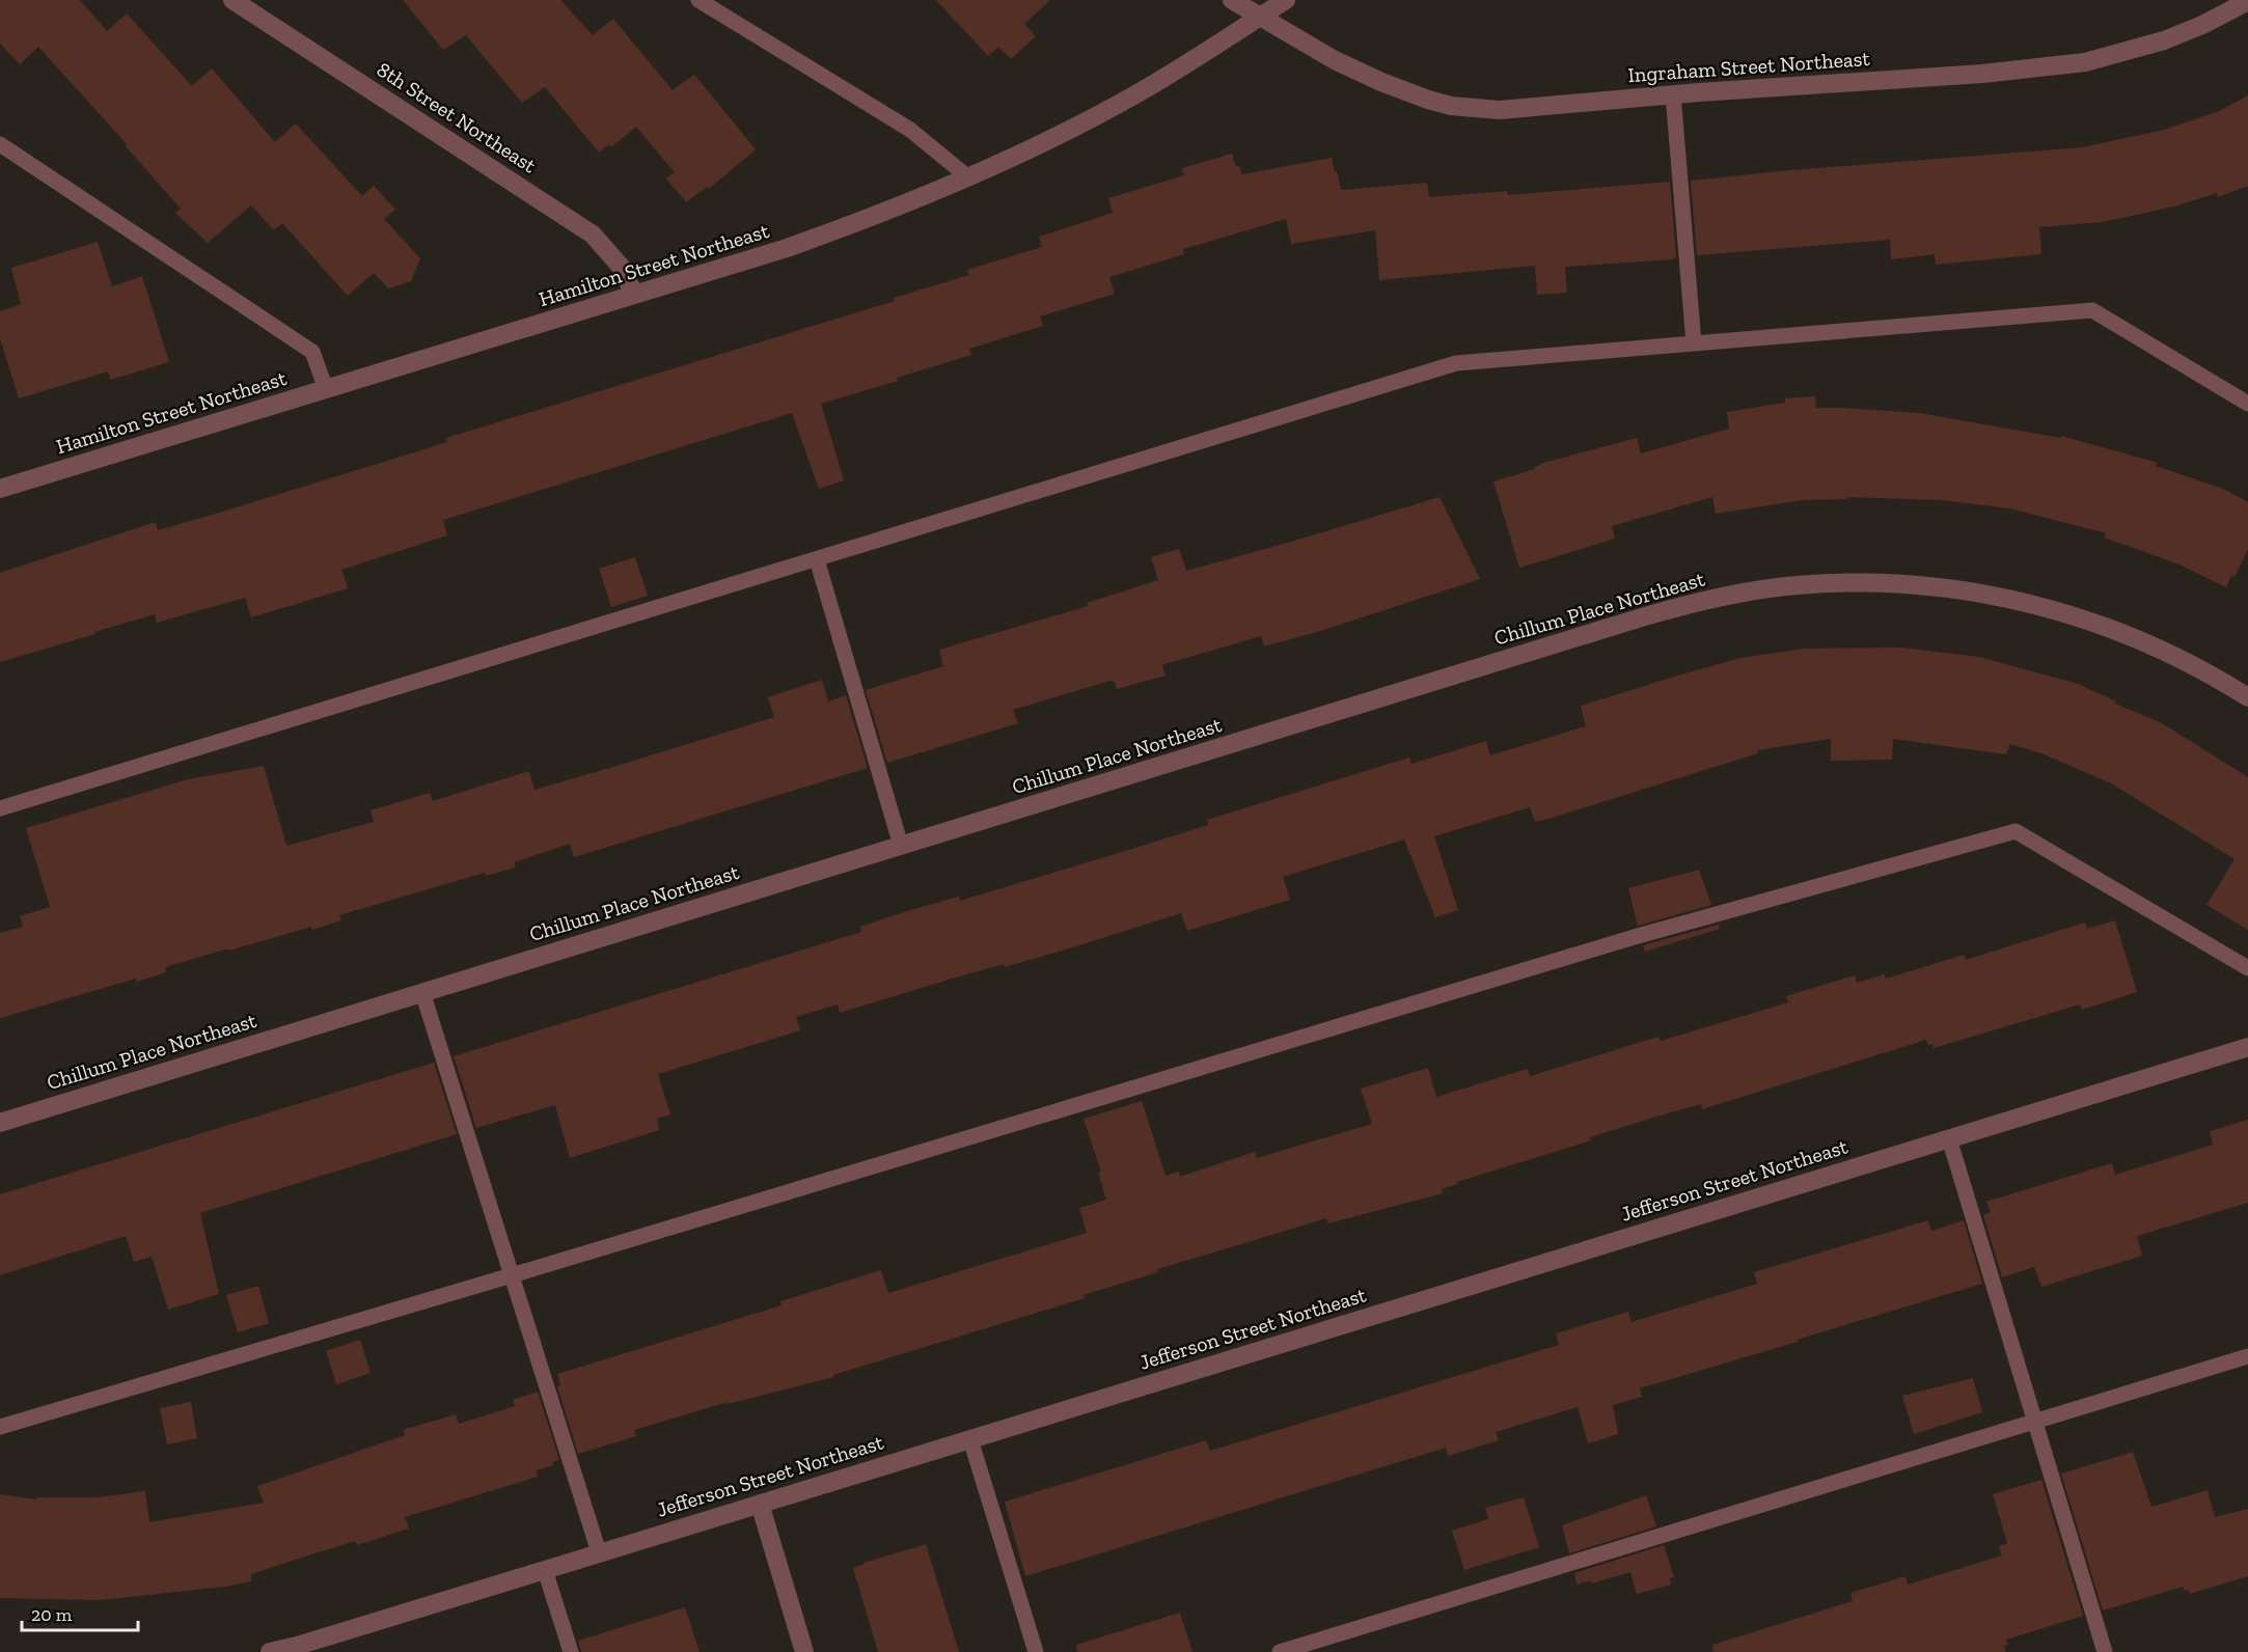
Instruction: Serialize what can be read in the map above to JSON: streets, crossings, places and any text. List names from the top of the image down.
{
  "streets": {
    "street": [
      "Ingraham Street Northeast",
      "8th Street Northeast",
      "Hamilton Street Northeast",
      "Chillum Place Northeast",
      "Jefferson Street Northeast"
    ]
  },
  "crossings": [
    ["Ingraham Street Northeast", "Hamilton Street Northeast"],
    ["8th Street Northeast", "Hamilton Street Northeast"]
  ],
  "scale_bar": "20 m"
}
